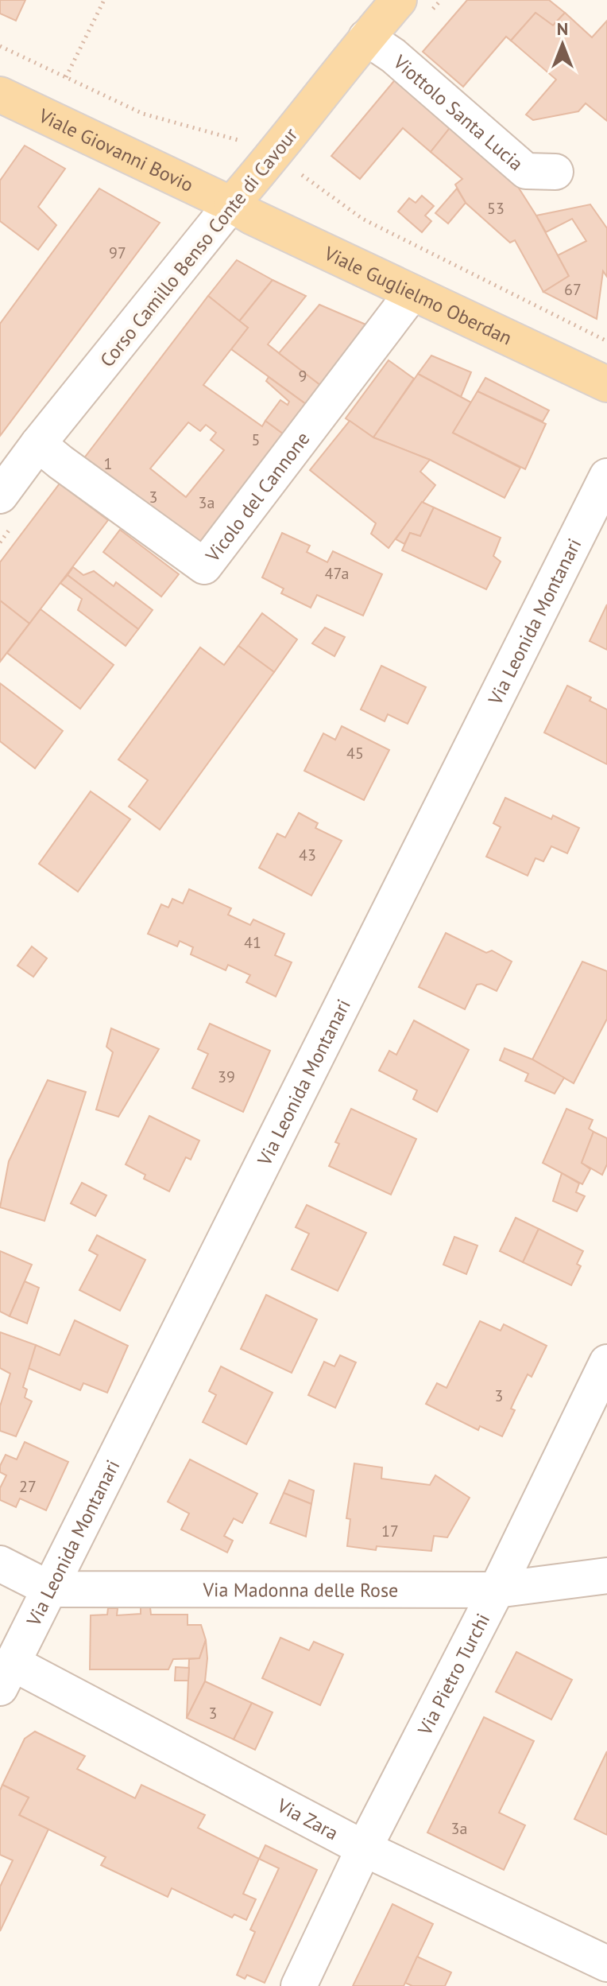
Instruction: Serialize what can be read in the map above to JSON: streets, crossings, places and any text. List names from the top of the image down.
{
  "streets": {
    "main road": ["Viale Giovanni Bovio", "Corso Camillo Benso Conte di Cavour", "Viale Guglielmo Oberdan"],
    "street": [
      "Viottolo Santa Lucia",
      "Vicolo del Cannone",
      "Via Leonida Montanari",
      "Via Madonna delle Rose",
      "Via Pietro Turchi",
      "Via Zara"
    ]
  },
  "crossings": [
    ["Viottolo Santa Lucia", "Corso Camillo Benso Conte di Cavour"],
    ["Viale Giovanni Bovio", "Corso Camillo Benso Conte di Cavour"],
    ["Viale Giovanni Bovio", "Viale Guglielmo Oberdan"],
    ["Corso Camillo Benso Conte di Cavour", "Viale Guglielmo Oberdan"],
    ["Corso Camillo Benso Conte di Cavour", "Vicolo del Cannone"],
    ["Viale Guglielmo Oberdan", "Vicolo del Cannone"],
    ["Via Leonida Montanari", "Via Madonna delle Rose"],
    ["Via Leonida Montanari", "Via Zara"],
    ["Via Madonna delle Rose", "Via Pietro Turchi"],
    ["Via Pietro Turchi", "Via Zara"]
  ],
  "house_numbers": [
    "53",
    "97",
    "67",
    "9",
    "5",
    "1",
    "3",
    "3a",
    "47a",
    "45",
    "43",
    "41",
    "39",
    "3",
    "27",
    "17",
    "3",
    "3a"
  ],
  "north": "top"
}
